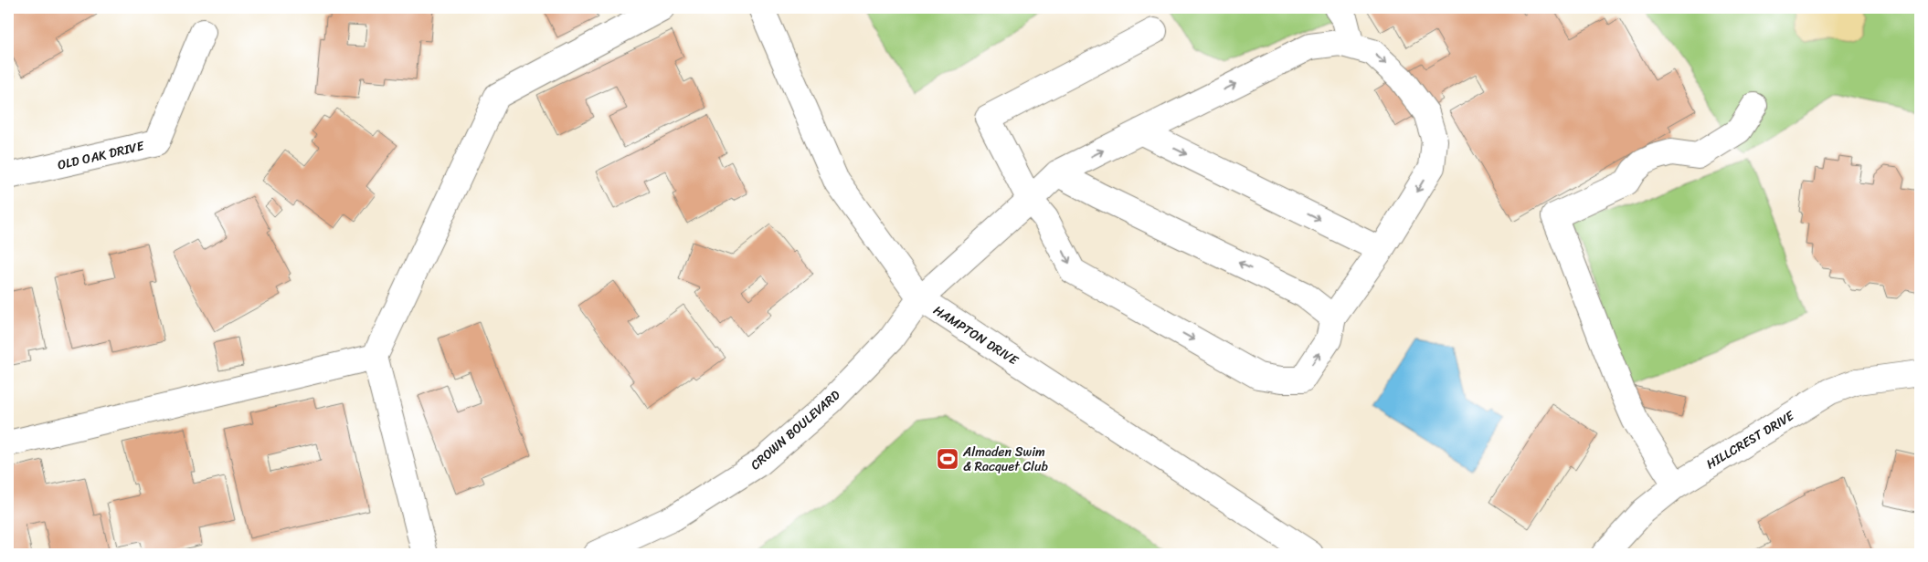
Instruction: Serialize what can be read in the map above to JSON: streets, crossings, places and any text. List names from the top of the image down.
{
  "streets": {
    "street": [
      "OLD OAK DRIVE",
      "HAMPTON DRIVE",
      "CROWN BOULEVARD",
      "HILLCREST DRIVE"
    ]
  },
  "crossings": [
    ["HAMPTON DRIVE", "CROWN BOULEVARD"]
  ],
  "places": {
    "sports": ["Almaden Swim & Racquet Club"]
  }
}
